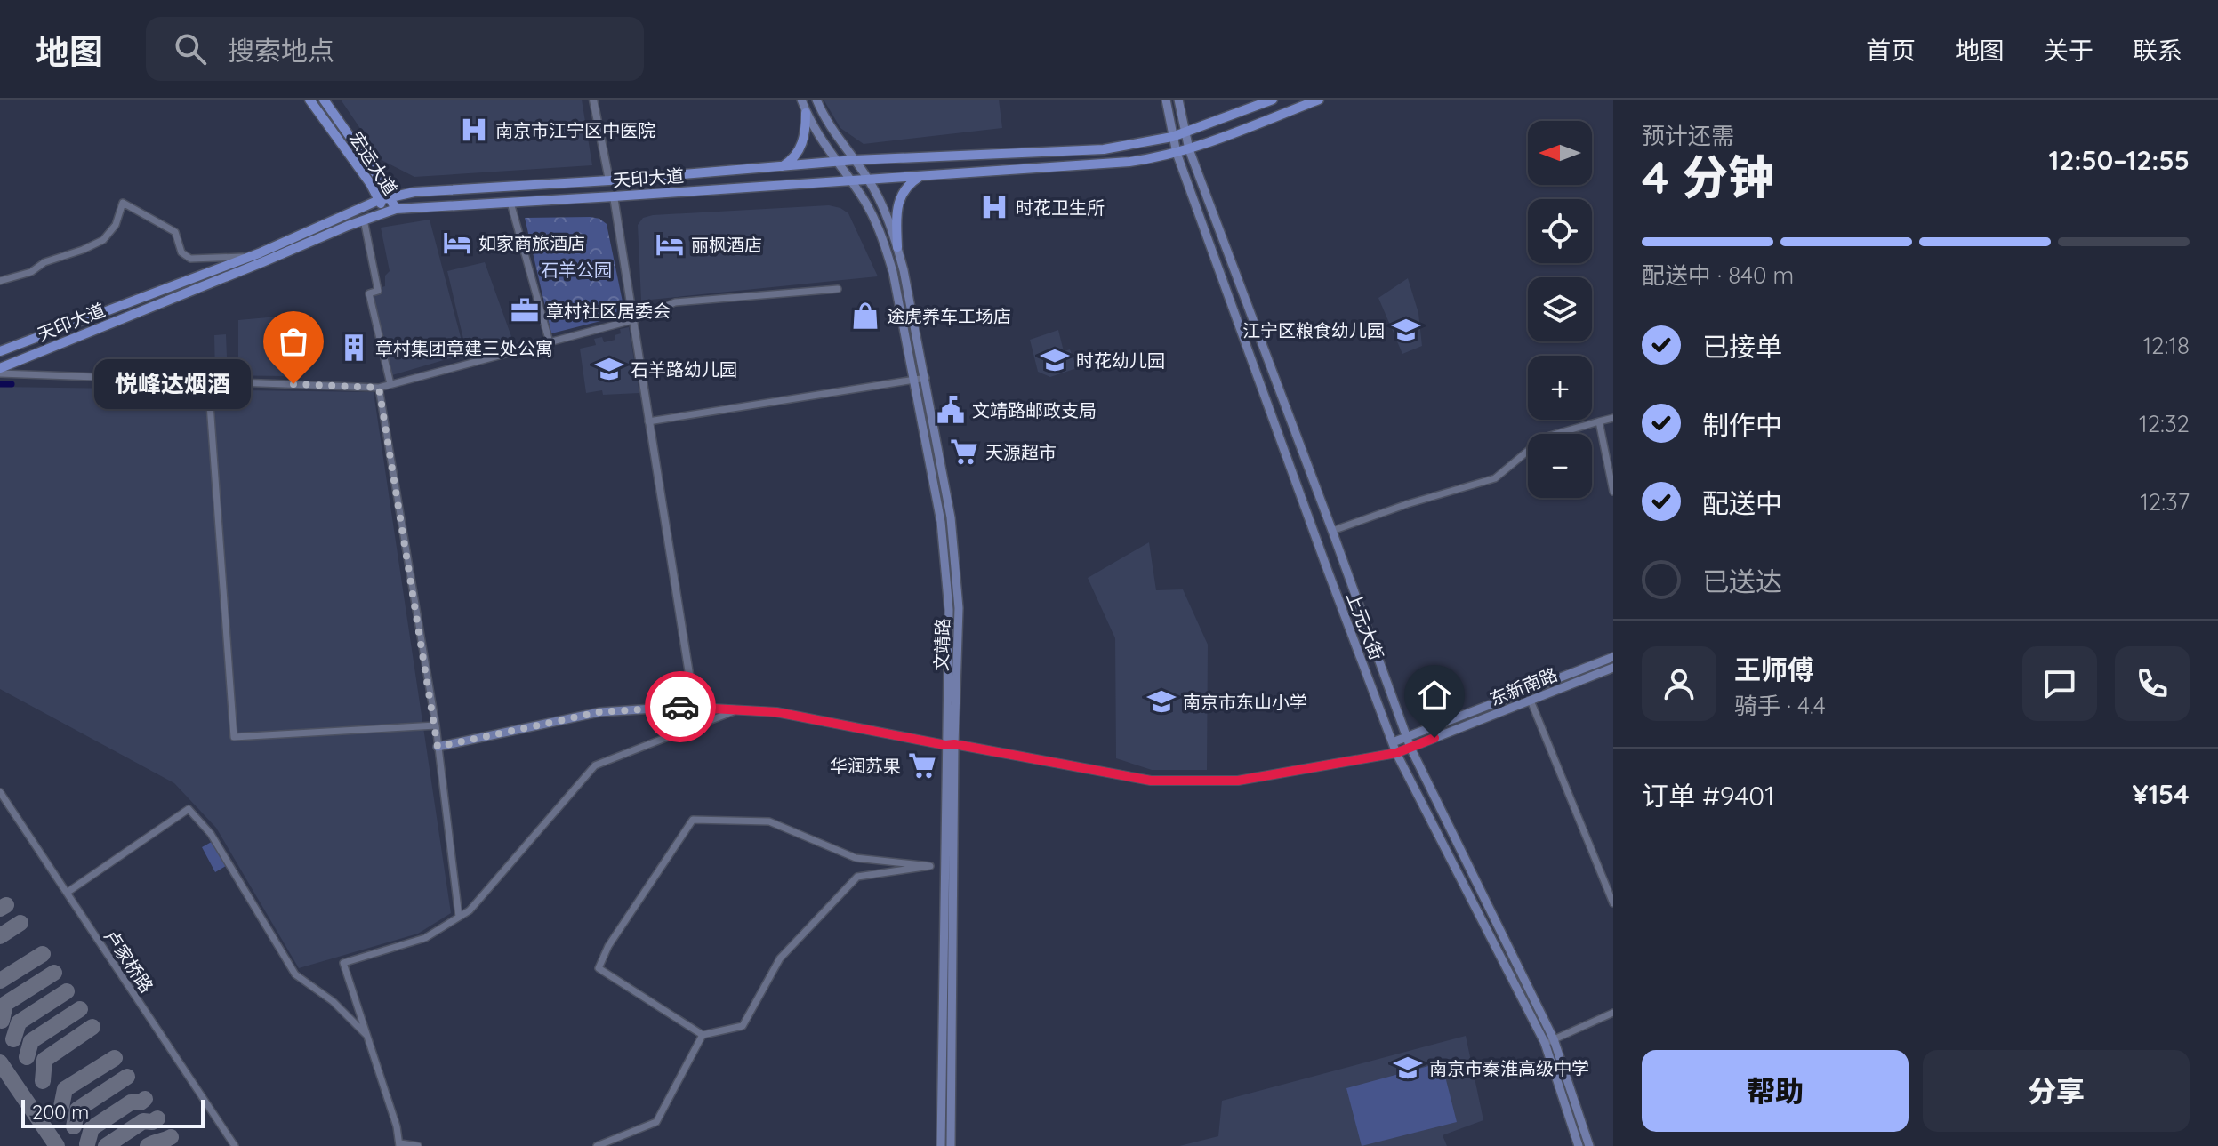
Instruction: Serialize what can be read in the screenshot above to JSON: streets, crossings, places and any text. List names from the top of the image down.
{
  "streets": {
    "main road": [
      "宏运大道",
      "天印大道",
      "上元大街",
      "文靖路",
      "东新南路"
    ],
    "street": ["卢家桥路"]
  },
  "crossings": [
    ["宏运大道", "天印大道"],
    ["天印大道", "上元大街"],
    ["天印大道", "文靖路"],
    ["上元大街", "东新南路"],
    ["文靖路", "东新南路"]
  ],
  "parks": ["石羊公园"],
  "places": {
    "hospital": ["南京市江宁区中医院", "时花卫生所"],
    "hotel": ["如家商旅酒店", "丽枫酒店"],
    "office": ["章村社区居委会"],
    "shop": ["途虎养车工场店"],
    "school or university": [
      "江宁区粮食幼儿园",
      "时花幼儿园",
      "石羊路幼儿园",
      "南京市东山小学",
      "南京市秦淮高级中学"
    ],
    "building": ["章村集团章建三处公寓"],
    "other": ["悦峰达烟酒"],
    "public building": ["文靖路邮政支局"],
    "supermarket": ["天源超市", "华润苏果"]
  },
  "scale_bar": "200 m",
  "north": "left",
  "page": {
    "header": "地图",
    "search": "搜索地点",
    "nav": [
      "首页",
      "地图",
      "关于",
      "联系"
    ],
    "heading": ["4 分钟", "预计还需", "12:50–12:55"],
    "panel": [
      "王师傅",
      "骑手 · 4.4",
      "订单 #9401",
      "¥154"
    ],
    "map_buttons": ["+", "−"],
    "bar": "配送中 · 840 m",
    "list": [
      ["已接单", "12:18"],
      ["制作中", "12:32"],
      ["配送中", "12:37"],
      "已送达"
    ],
    "bubble": "悦峰达烟酒",
    "buttons": ["帮助", "分享"],
    "scale": "200 m"
  }
}
